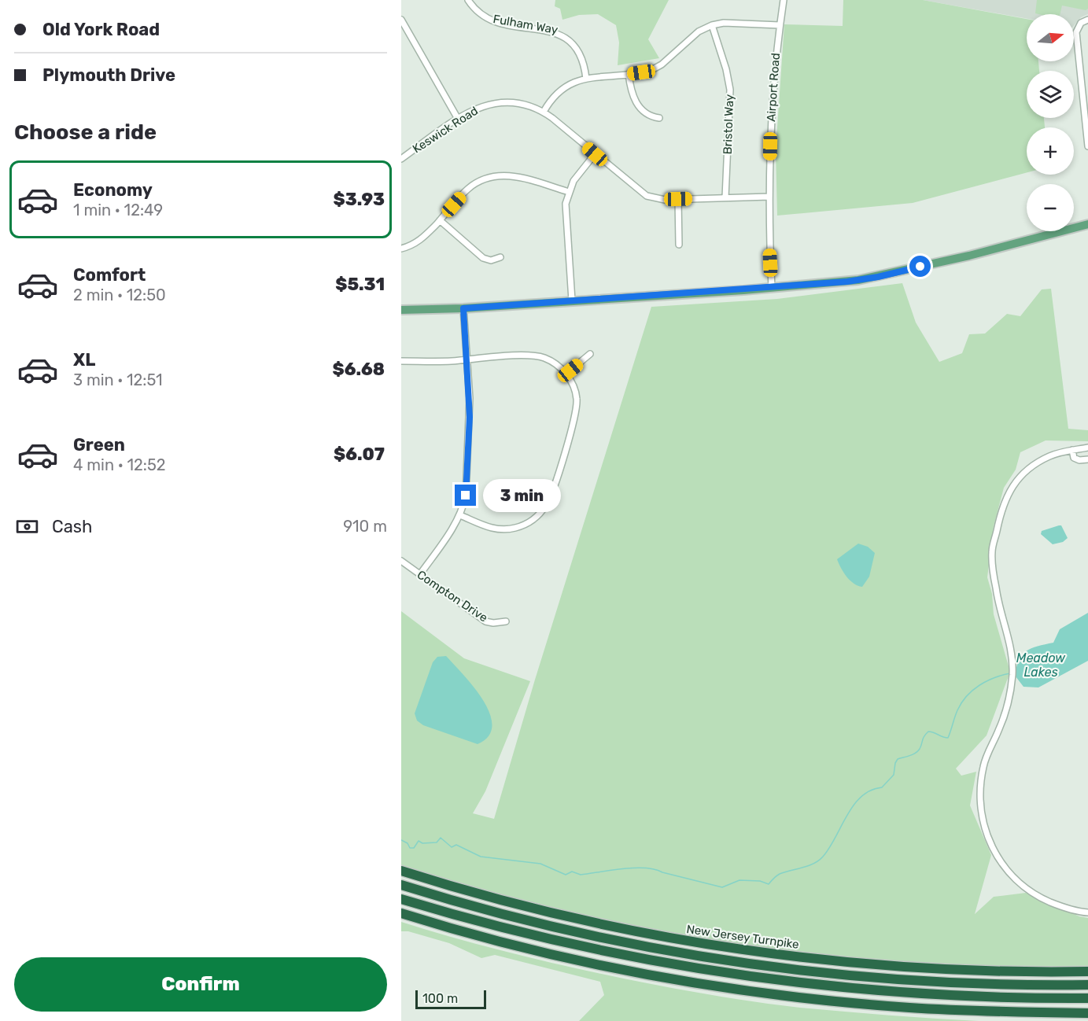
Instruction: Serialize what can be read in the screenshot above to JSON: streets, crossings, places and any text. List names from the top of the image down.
{
  "streets": {
    "highway": ["New Jersey Turnpike"],
    "street": [
      "Fulham Way",
      "Airport Road",
      "Bristol Way",
      "Keswick Road",
      "Compton Drive"
    ]
  },
  "crossings": [
    ["Airport Road", "Keswick Road"],
    ["Bristol Way", "Keswick Road"]
  ],
  "water": ["Meadow Lakes"],
  "scale_bar": "100 m",
  "north": "right",
  "page": {
    "banner": ["Old York Road", "Plymouth Drive"],
    "map_buttons": ["+", "−"],
    "heading": "Choose a ride",
    "list": [
      {
        "name": "Economy",
        "note": "1 min · 12:49",
        "value": "$3.93"
      },
      {
        "name": "Comfort",
        "note": "2 min · 12:50",
        "value": "$5.31"
      },
      {
        "name": "XL",
        "note": "3 min · 12:51",
        "value": "$6.68"
      },
      {
        "name": "Green",
        "note": "4 min · 12:52",
        "value": "$6.07"
      }
    ],
    "bubble": "3 min",
    "pay": ["Cash", "910 m"],
    "buttons": "Confirm",
    "scale": "100 m"
  }
}
